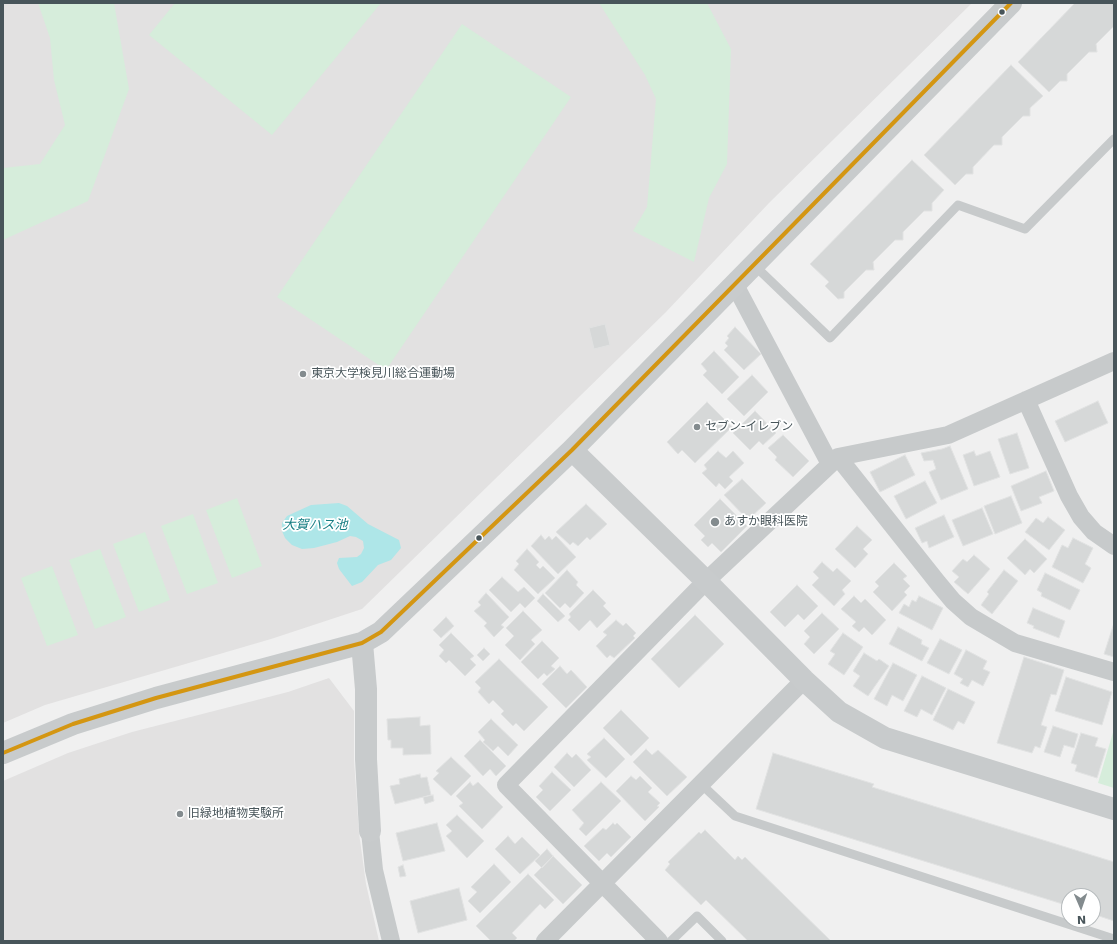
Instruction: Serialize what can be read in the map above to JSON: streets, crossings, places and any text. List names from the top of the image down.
{
  "water": ["大賀ハス池"],
  "places": [
    "東京大学検見川総合運動場",
    "セブン-イレブン",
    "あすか眼科医院",
    "旧緑地植物実験所"
  ],
  "north": "bottom"
}
